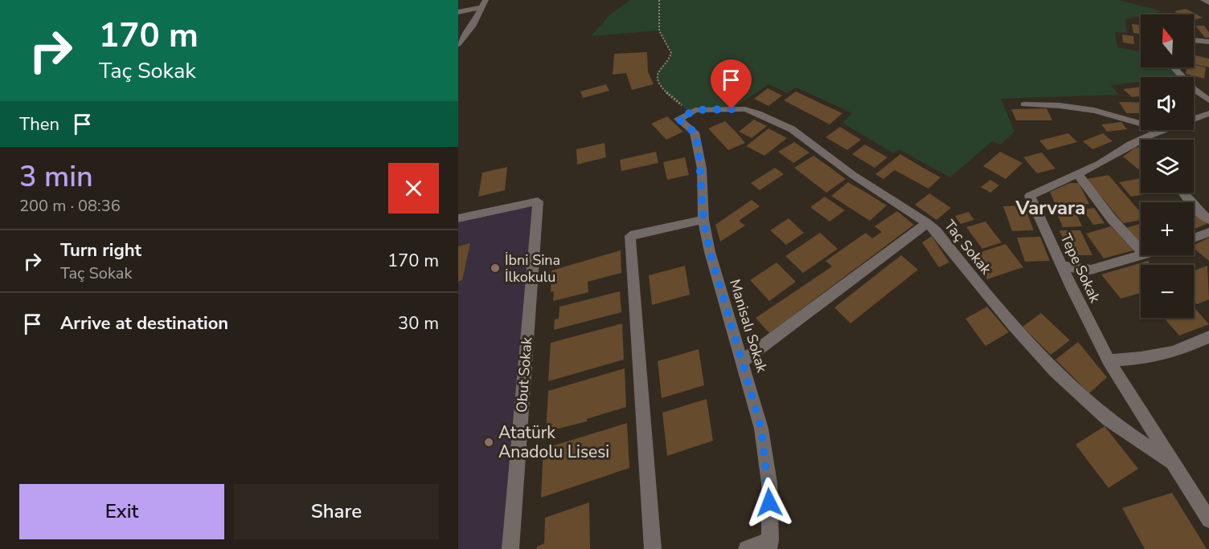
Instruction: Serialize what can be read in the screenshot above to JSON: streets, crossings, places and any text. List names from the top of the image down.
{
  "streets": {
    "street": [
      "Taç Sokak",
      "Tepe Sokak",
      "Manisalı Sokak",
      "Obut Sokak"
    ]
  },
  "crossings": [
    ["Taç Sokak", "Tepe Sokak"],
    ["Taç Sokak", "Manisalı Sokak"]
  ],
  "districts": ["Varvara"],
  "places": ["İbni Sina İlkokulu", "Atatürk Anadolu Lisesi"],
  "north": "top",
  "page": {
    "turn": ["170 m", "Taç Sokak"],
    "map_buttons": ["+", "−"],
    "then": "Then",
    "heading": ["3 min", "200 m · 08:36"],
    "list": [
      {
        "name": "Turn right",
        "note": "Taç Sokak",
        "value": "170 m"
      },
      {
        "name": "Arrive at destination",
        "value": "30 m"
      }
    ],
    "buttons": ["Exit", "Share"]
  }
}
